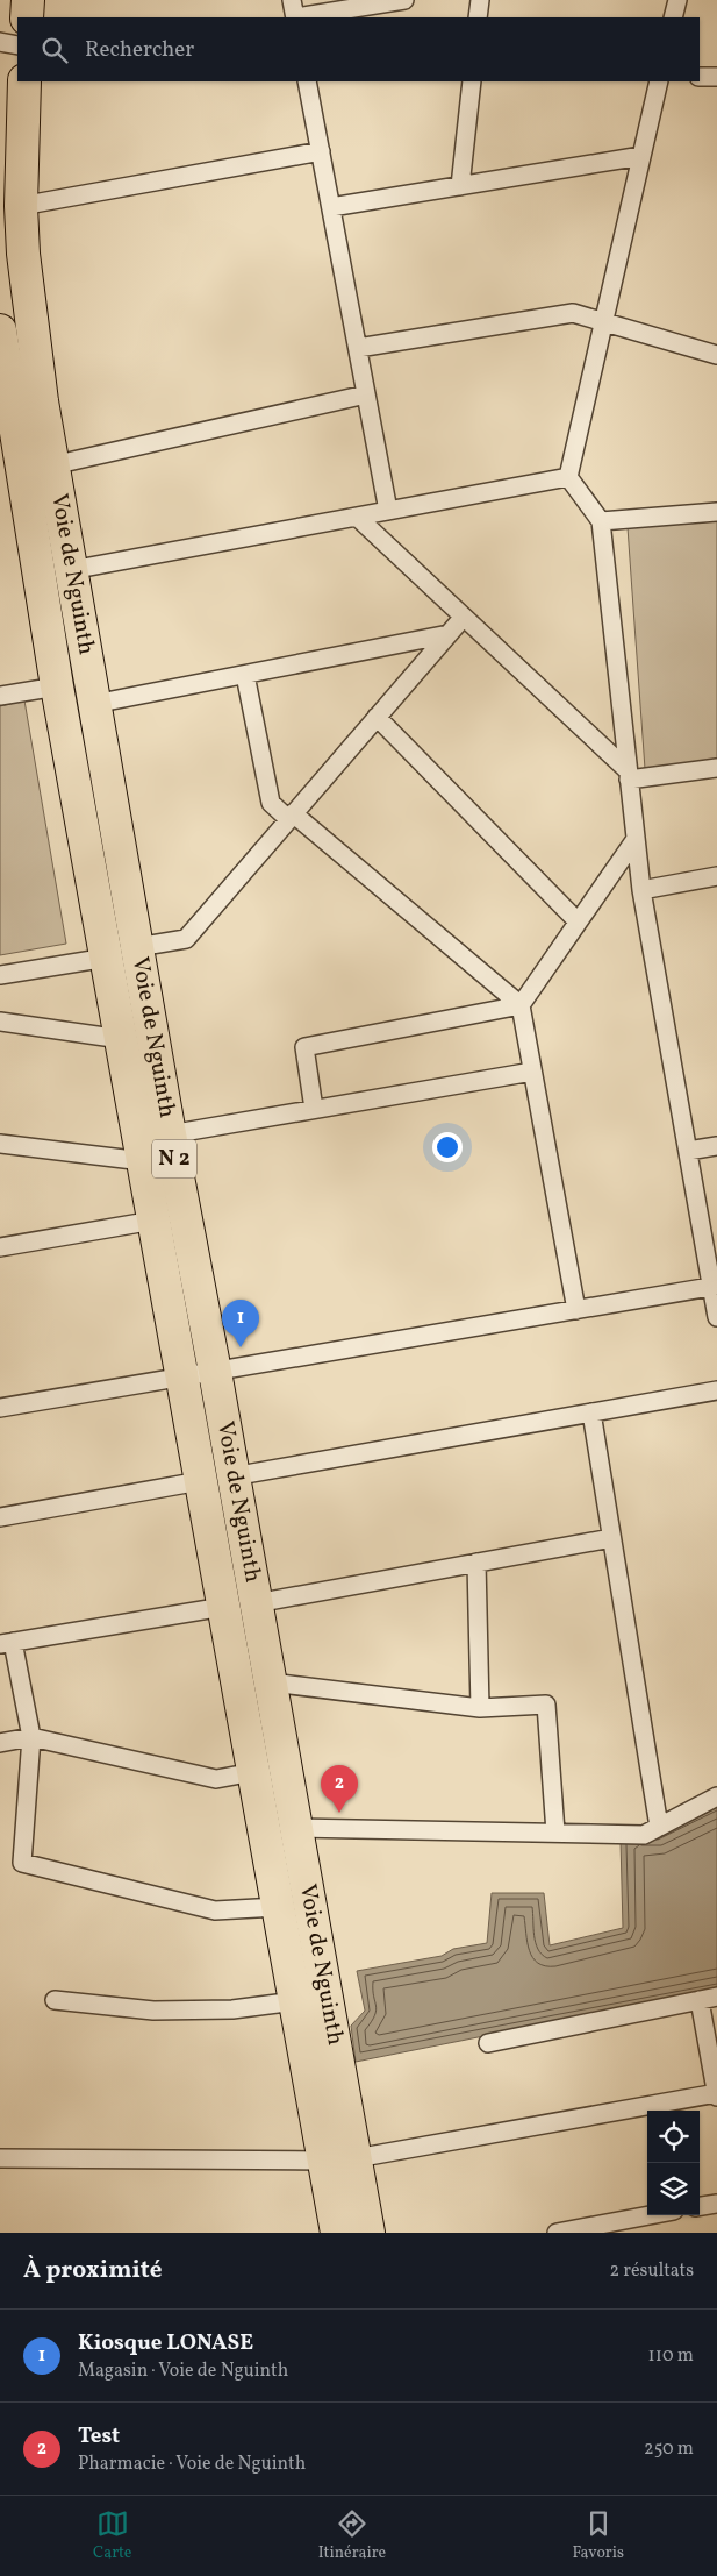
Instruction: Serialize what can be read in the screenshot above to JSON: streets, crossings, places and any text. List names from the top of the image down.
{
  "streets": {
    "highway": ["Voie de Nguinth", "N 2"]
  },
  "page": {
    "search": "Rechercher",
    "pins": ["1", "2"],
    "heading": ["À proximité", "2 résultats"],
    "list": [
      {
        "mark": "1",
        "name": "Kiosque LONASE",
        "note": "Magasin · Voie de Nguinth",
        "value": "110 m"
      },
      {
        "mark": "2",
        "name": "Test",
        "note": "Pharmacie · Voie de Nguinth",
        "value": "250 m"
      }
    ],
    "nav": ["Carte", "Itinéraire", "Favoris"]
  }
}
